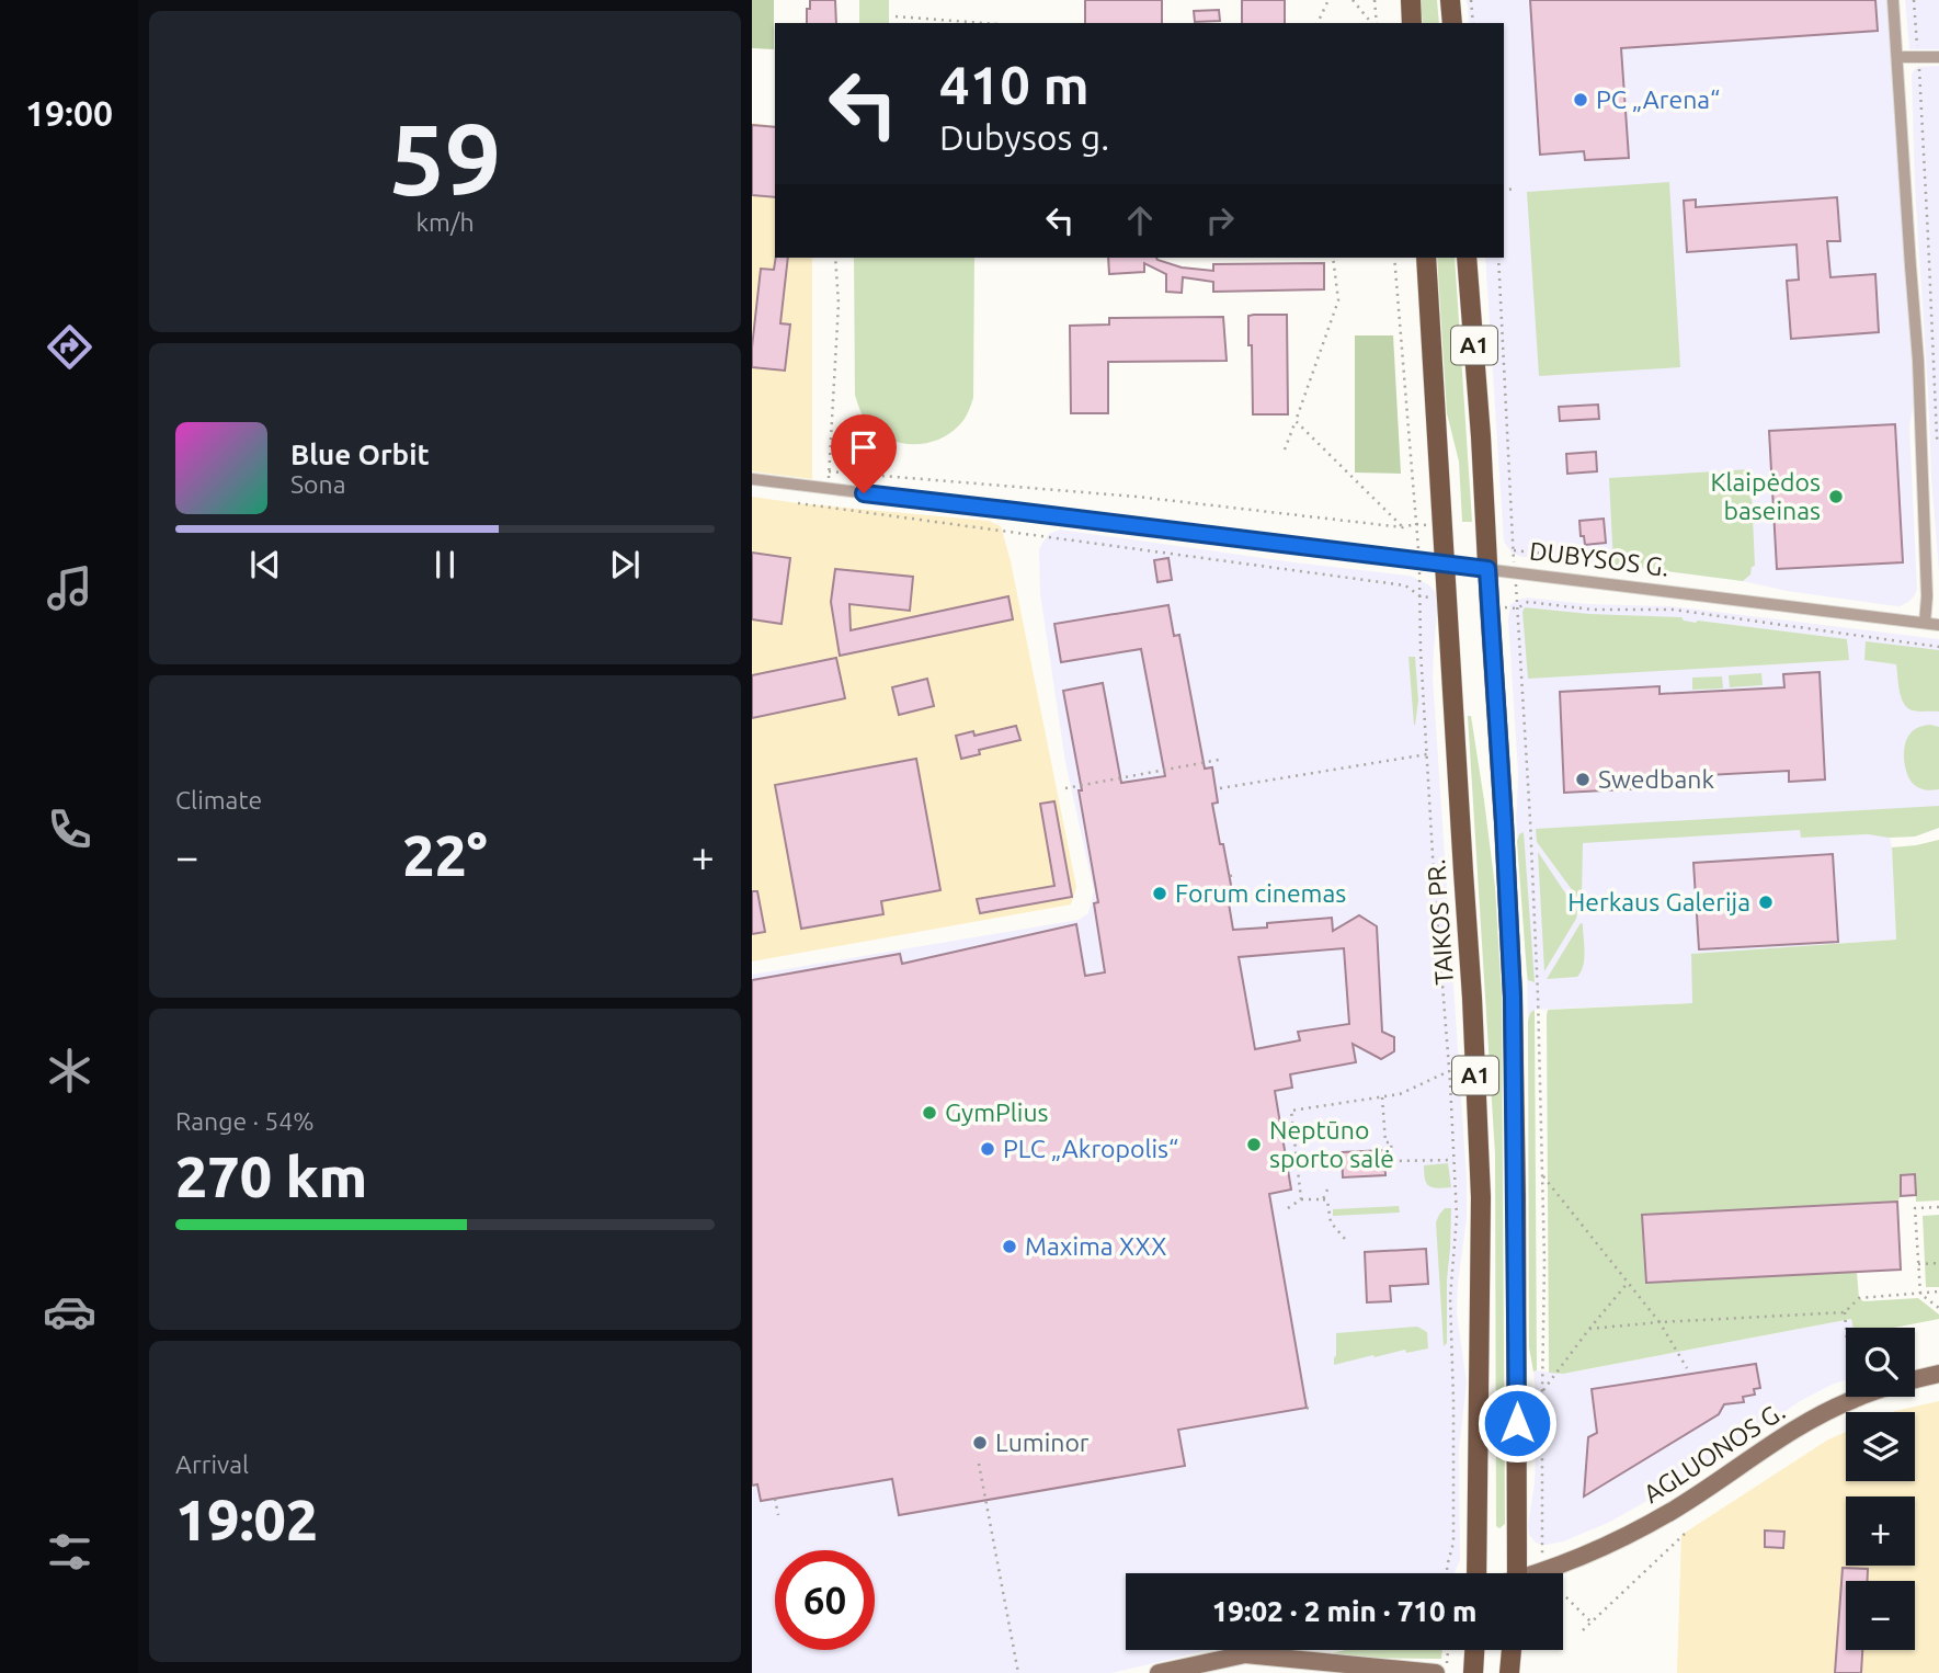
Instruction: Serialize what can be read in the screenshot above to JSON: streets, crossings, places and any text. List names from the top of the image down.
{
  "streets": {
    "main road": ["A1", "TAIKOS PR.", "AGLUONOS G."],
    "street": ["DUBYSOS G."]
  },
  "crossings": [
    ["A1", "DUBYSOS G."],
    ["DUBYSOS G.", "TAIKOS PR."]
  ],
  "places": [
    "PC „Arena“",
    "Klaipėdos baseinas",
    "Swedbank",
    "Forum cinemas",
    "Herkaus Galerija",
    "GymPlius",
    "Neptūno sporto salė",
    "PLC „Akropolis“",
    "Maxima XXX",
    "Luminor"
  ],
  "page": {
    "tabs": "19:00",
    "tile": [
      ["59", "km/h"],
      "Climate",
      ["Range · 54%", "270 km"],
      ["Arrival", "19:02"]
    ],
    "turn": ["410 m", "Dubysos g."],
    "song": ["Blue Orbit", "Sona"],
    "heat": ["−", "22°", "+"],
    "map_buttons": ["+", "−"],
    "limit": "60",
    "trip": "19:02 · 2 min · 710 m"
  }
}
